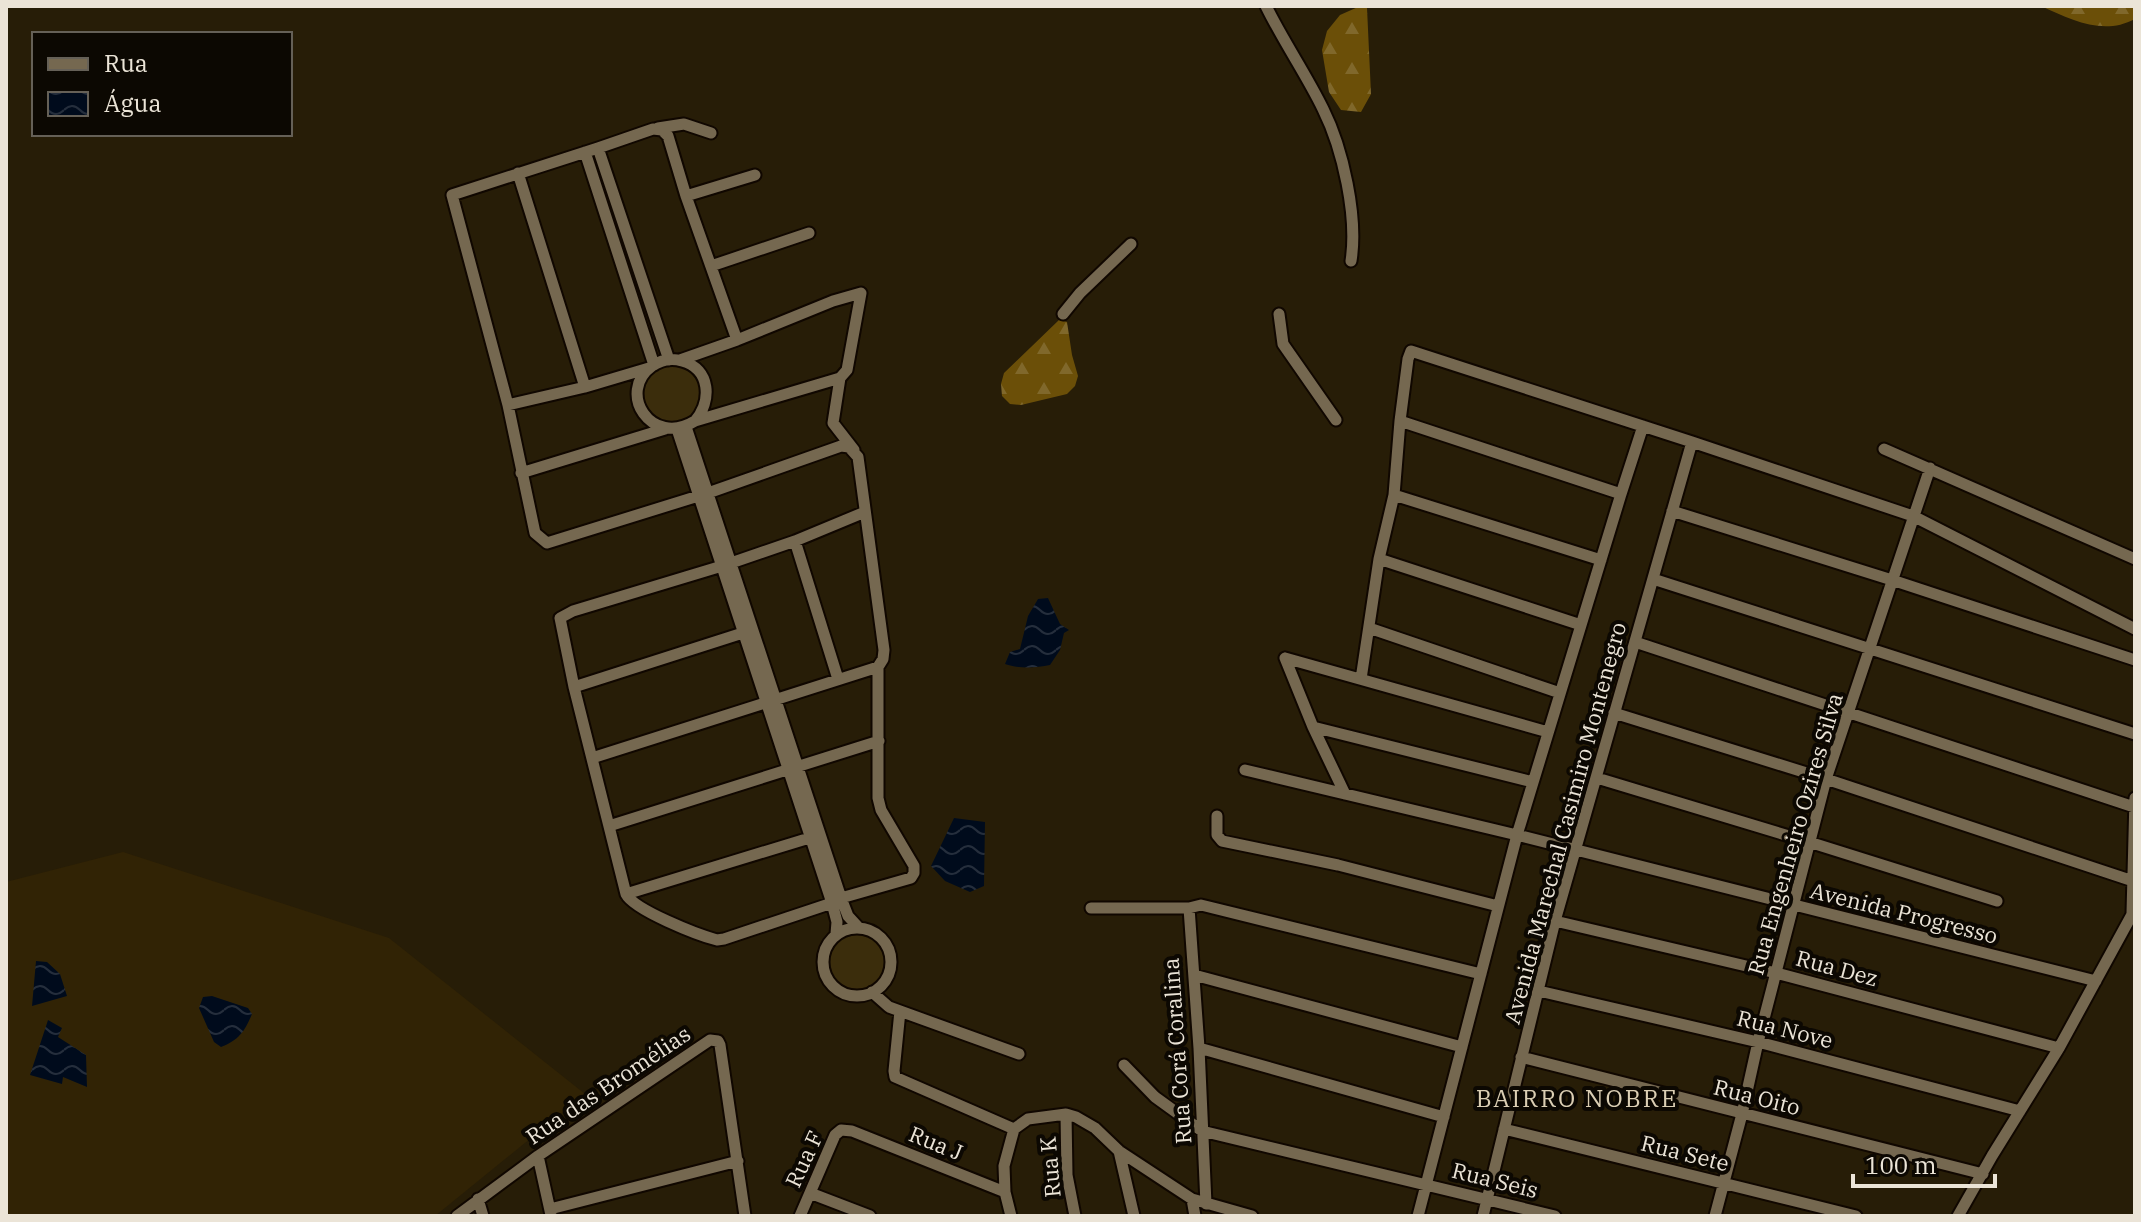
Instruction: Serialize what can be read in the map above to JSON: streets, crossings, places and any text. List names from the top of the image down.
{
  "streets": {
    "street": [
      "Avenida Marechal Casimiro Montenegro",
      "Rua Engenheiro Ozires Silva",
      "Avenida Progresso",
      "Rua Dez",
      "Rua Nove",
      "Rua Corá Coralina",
      "Rua das Bromélias",
      "Rua Oito",
      "Rua J",
      "Rua Sete",
      "Rua F",
      "Rua K",
      "Rua Seis"
    ]
  },
  "crossings": [
    ["Avenida Marechal Casimiro Montenegro", "Avenida Progresso"],
    ["Avenida Marechal Casimiro Montenegro", "Rua Dez"],
    ["Avenida Marechal Casimiro Montenegro", "Rua Nove"],
    ["Avenida Marechal Casimiro Montenegro", "Rua Oito"],
    ["Avenida Marechal Casimiro Montenegro", "Rua Sete"],
    ["Avenida Marechal Casimiro Montenegro", "Rua Seis"],
    ["Rua Engenheiro Ozires Silva", "Avenida Progresso"],
    ["Rua Engenheiro Ozires Silva", "Rua Dez"],
    ["Rua Engenheiro Ozires Silva", "Rua Nove"],
    ["Rua Engenheiro Ozires Silva", "Rua Oito"],
    ["Rua Engenheiro Ozires Silva", "Rua Sete"],
    ["Rua Corá Coralina", "Rua Seis"],
    ["Rua J", "Rua F"]
  ],
  "districts": ["BAIRRO NOBRE"],
  "legend": ["Rua", "Água"],
  "scale_bar": "100 m"
}
